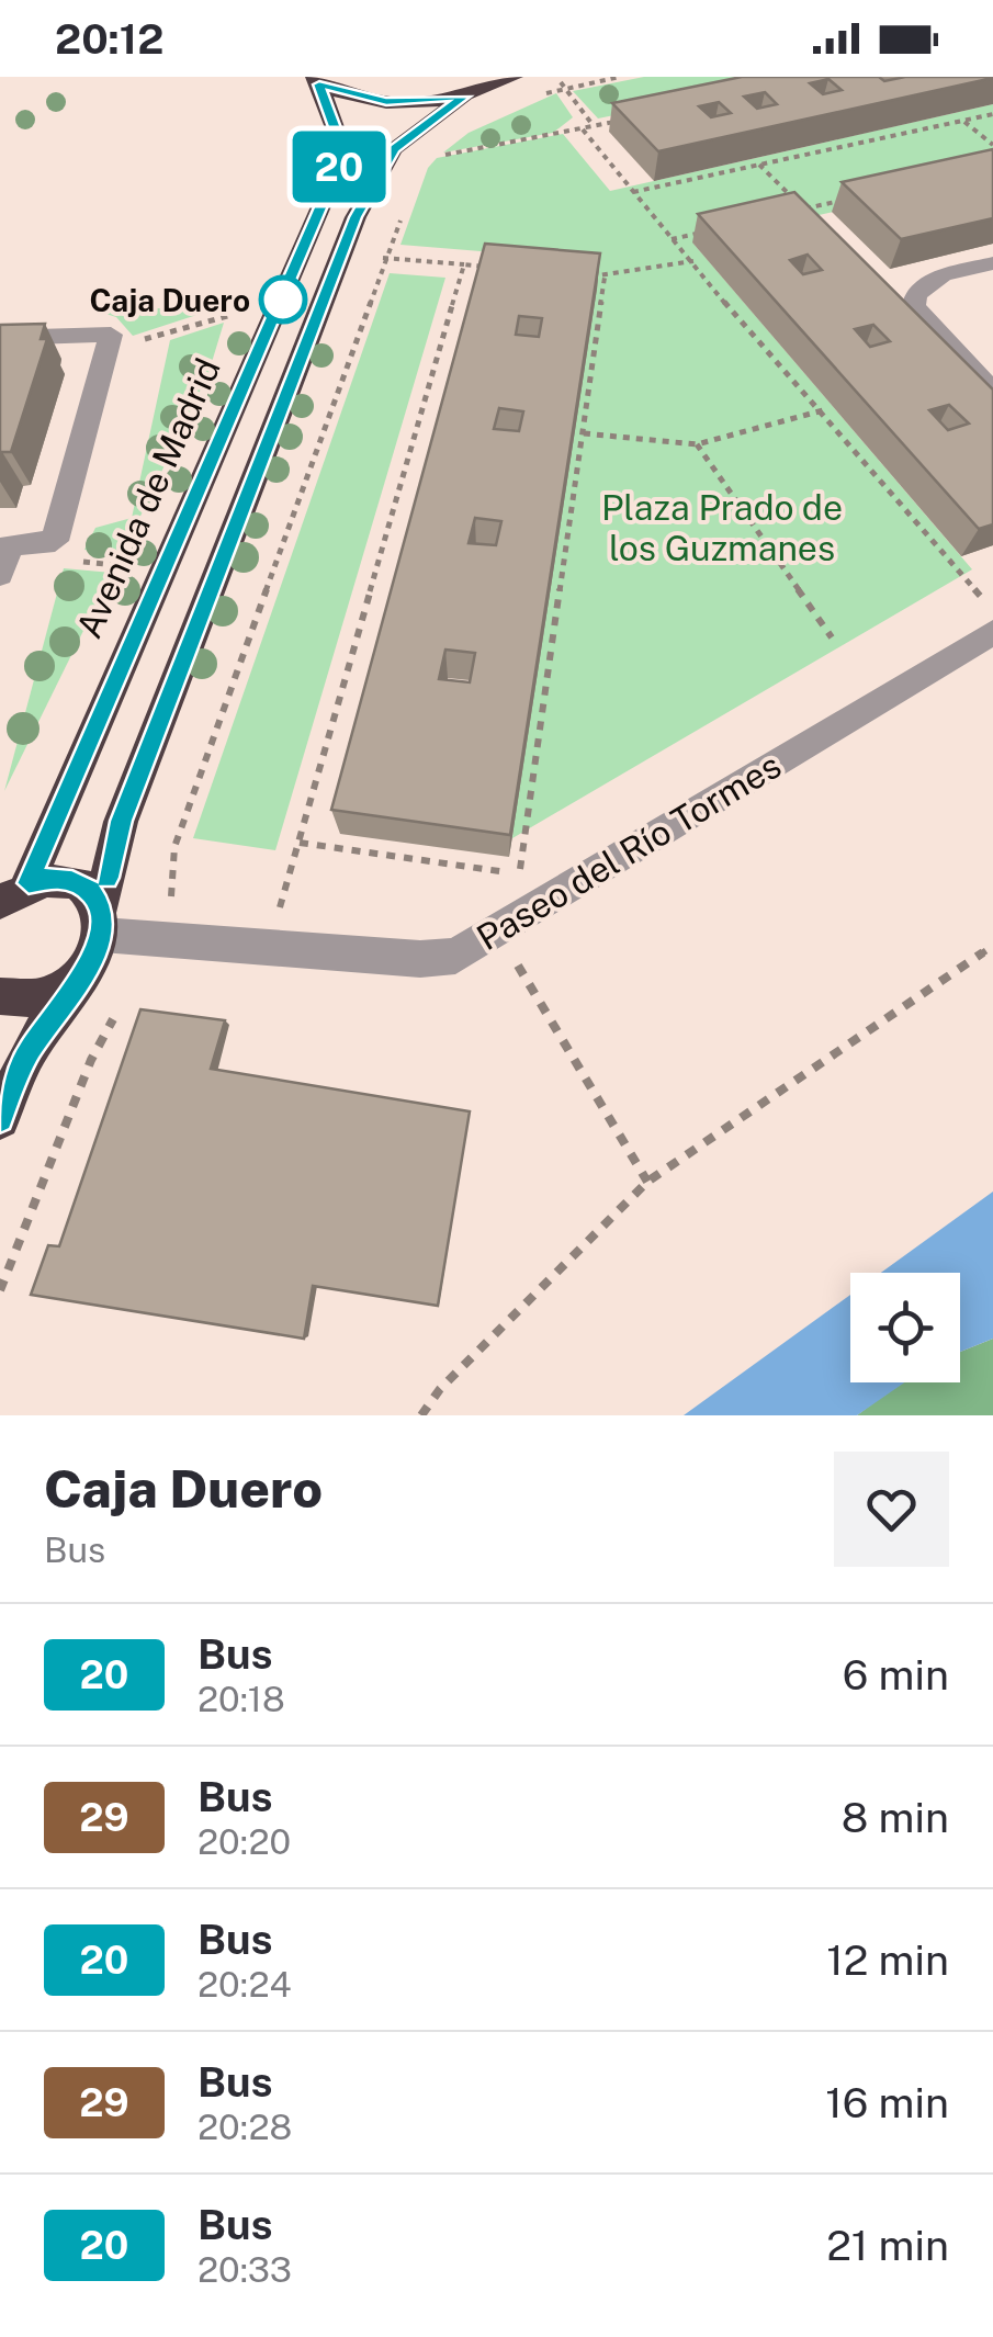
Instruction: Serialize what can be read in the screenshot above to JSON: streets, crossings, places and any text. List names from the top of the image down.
{
  "streets": {
    "highway": ["Avenida de Madrid"],
    "street": ["Paseo del Río Tormes"]
  },
  "parks": ["Plaza Prado de los Guzmanes"],
  "places": ["Caja Duero"],
  "lines": ["bus line 20"],
  "page": {
    "status": "20:12",
    "on_map": "20",
    "heading": ["Caja Duero", "Bus"],
    "list": [
      {
        "mark": "20",
        "name": "Bus",
        "note": "20:18",
        "value": "6 min"
      },
      {
        "mark": "29",
        "name": "Bus",
        "note": "20:20",
        "value": "8 min"
      },
      {
        "mark": "20",
        "name": "Bus",
        "note": "20:24",
        "value": "12 min"
      },
      {
        "mark": "29",
        "name": "Bus",
        "note": "20:28",
        "value": "16 min"
      },
      {
        "mark": "20",
        "name": "Bus",
        "note": "20:33",
        "value": "21 min"
      }
    ]
  }
}
